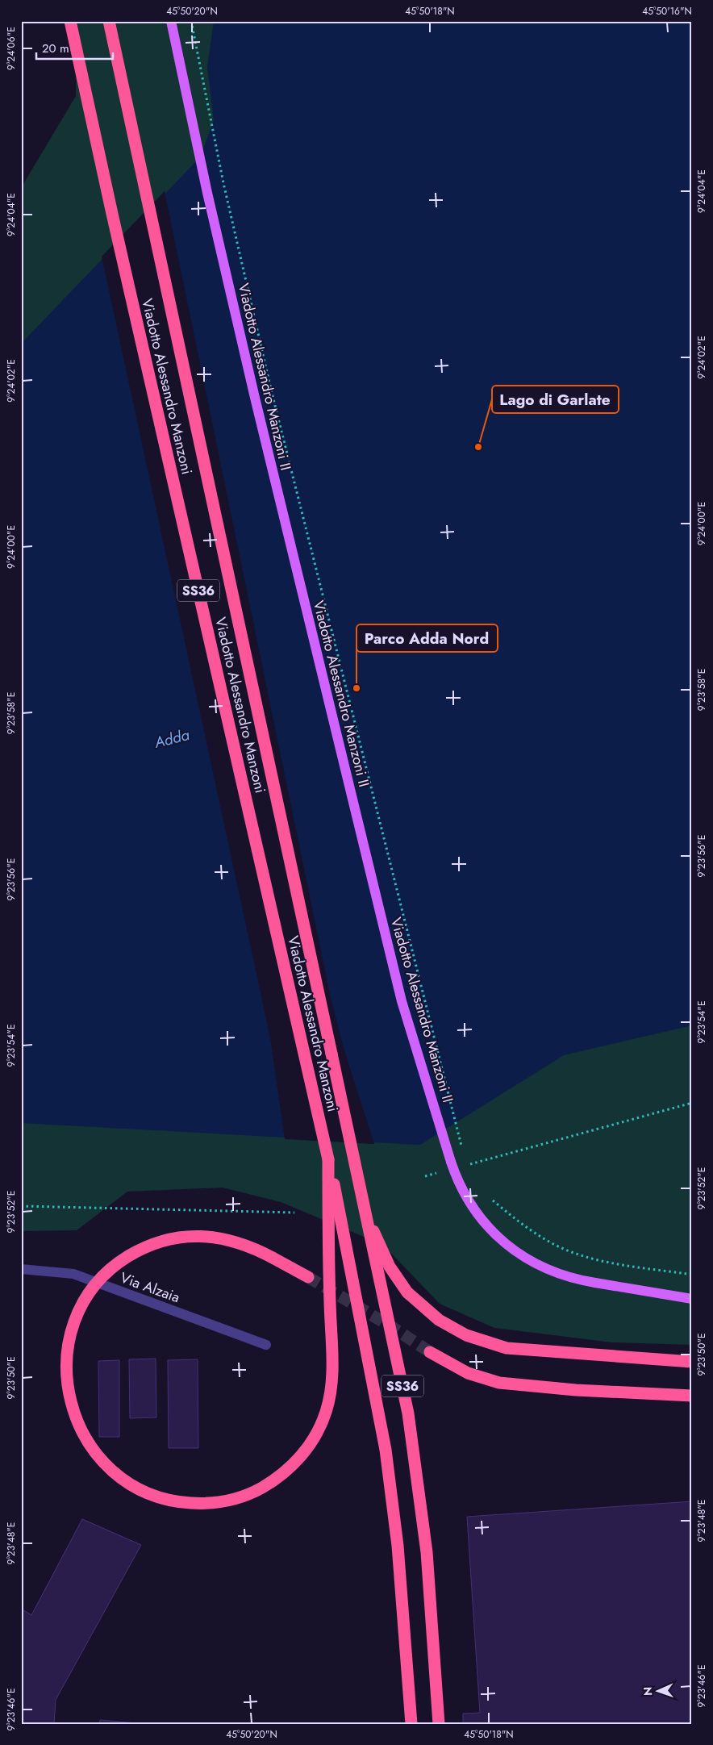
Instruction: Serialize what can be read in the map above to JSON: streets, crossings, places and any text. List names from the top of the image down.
{
  "streets": {
    "highway": ["Viadotto Alessandro Manzoni", "SS36"],
    "main road": ["Viadotto Alessandro Manzoni II"],
    "street": ["Via Alzaia"]
  },
  "crossings": [
    ["Viadotto Alessandro Manzoni", "SS36"]
  ],
  "water": ["Adda"],
  "places": ["Lago di Garlate", "Parco Adda Nord"],
  "scale_bar": "20 m",
  "north": "left",
  "coordinates": [
    "45°50'20\"N",
    "45°50'18\"N",
    "45°50'16\"N",
    "9°24'06\"E",
    "9°24'04\"E",
    "9°24'02\"E",
    "9°24'00\"E",
    "9°23'58\"E",
    "9°23'56\"E",
    "9°23'54\"E",
    "9°23'52\"E",
    "9°23'50\"E",
    "9°23'48\"E",
    "9°23'46\"E"
  ]
}
